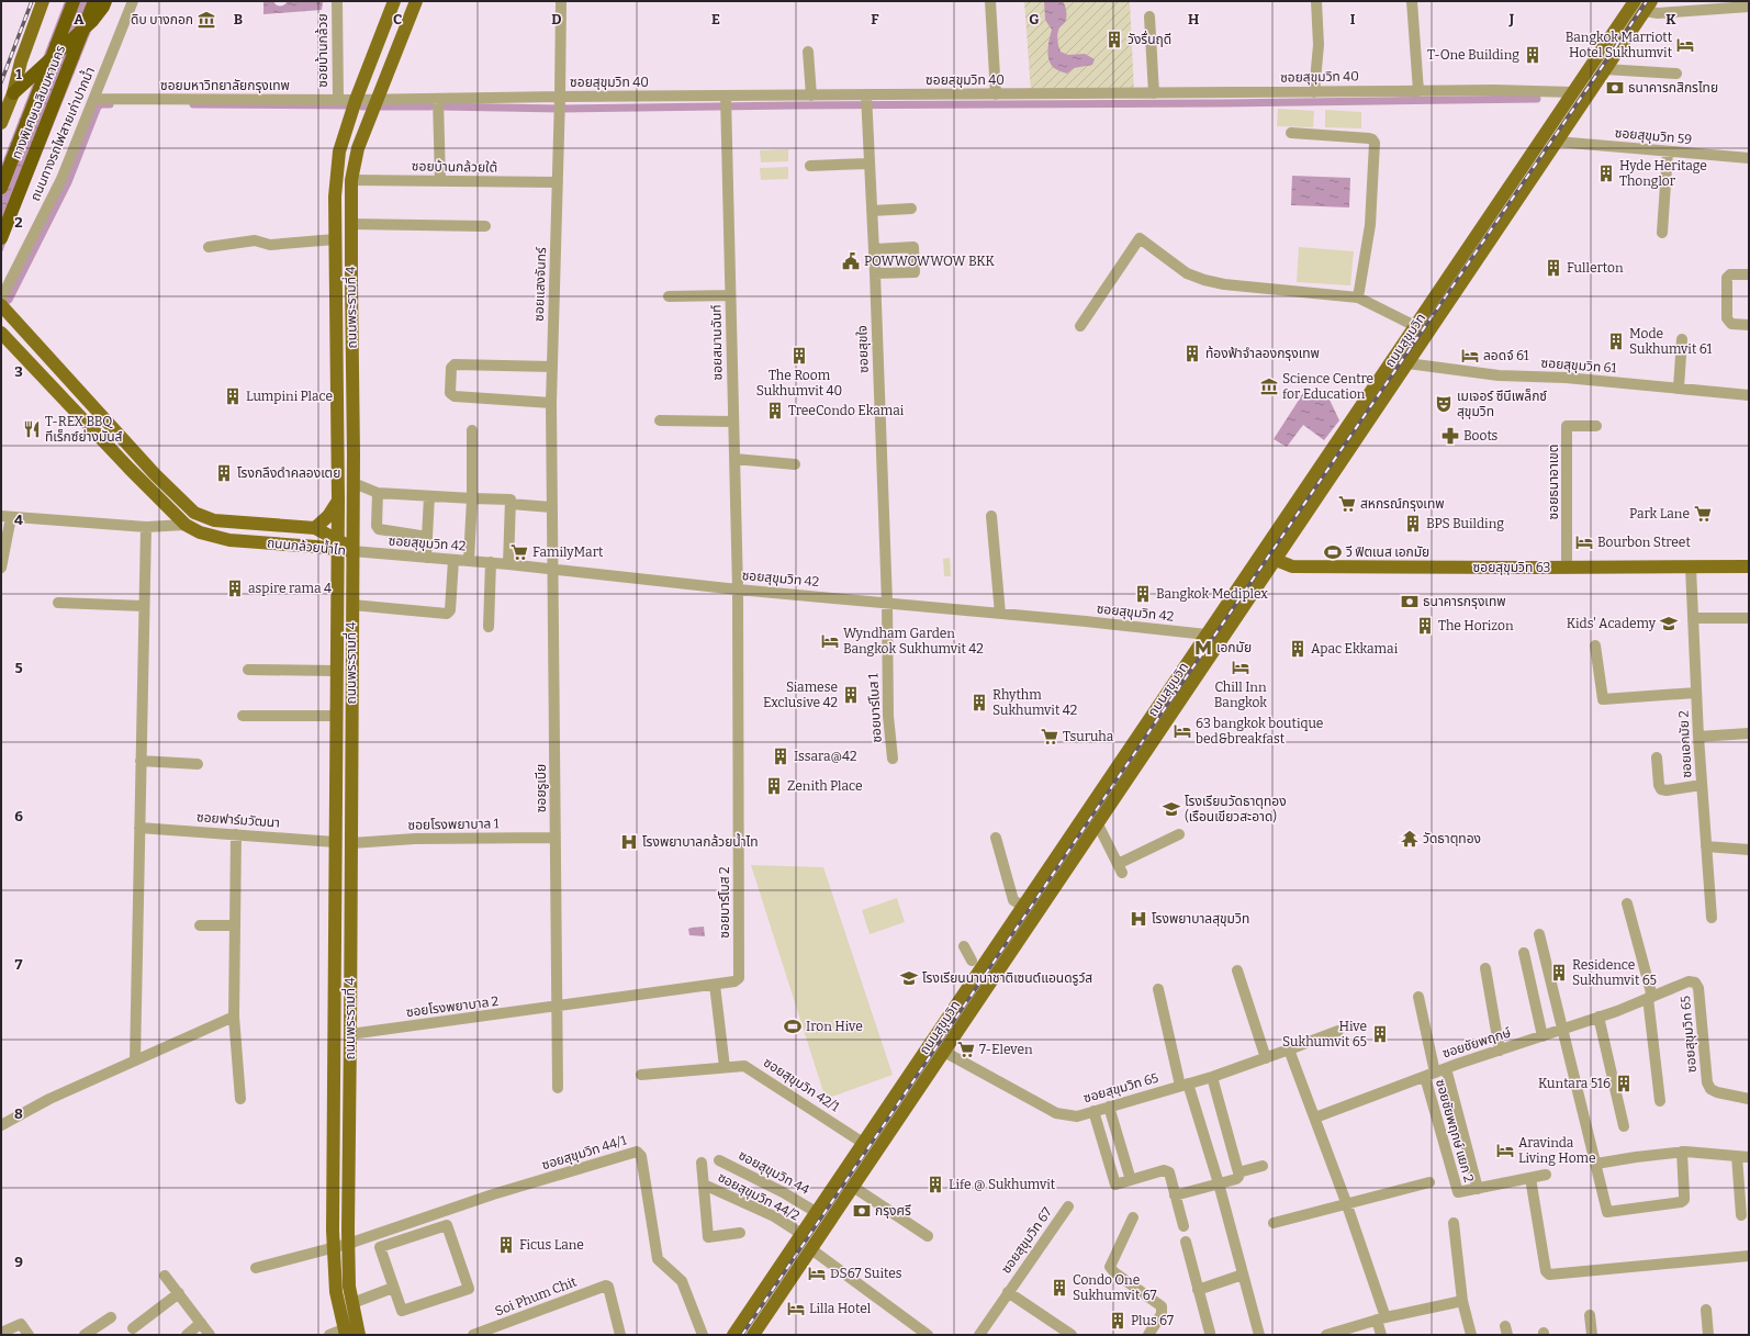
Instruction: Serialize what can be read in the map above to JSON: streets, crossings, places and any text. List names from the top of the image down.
{
  "streets": {
    "highway": ["ทางพิเศษเฉลิมมหานคร"],
    "main road": [
      "ถนนพระรามที่ 4",
      "ถนนสุขุมวิท",
      "ถนนกล้วยน้ำไท",
      "ซอยสุขุมวิท 63"
    ],
    "street": [
      "ซอยบ้านกล้วย",
      "ซอยสุขุมวิท 40",
      "ซอยมหาวิทยาลัยกรุงเทพ",
      "ถนนทางรถไฟสายเก่าปากน้ำ",
      "ซอยสุขุมวิท 59",
      "ซอยบ้านกล้วยใต้",
      "ซอยแสงจันทร์",
      "ซอยสมานฉันท์",
      "ซอยสุขใจ",
      "ซอยสุขุมวิท 61",
      "ซอยธนาอาเขต",
      "ซอยสุขุมวิท 42",
      "ซอยบาร์โบส 1",
      "ซอยเอกมัย 2",
      "ซอยรูเบีย",
      "ซอยฟาร์มวัฒนา",
      "ซอยโรงพยาบาล 1",
      "ซอยบาร์โบส 2",
      "ซอยโรงพยาบาล 2",
      "ซอยสุขุมวิท 65",
      "ซอยชัยพฤกษ์",
      "ซอยสุขุมวิท 42/1",
      "ซอยชัยพฤกษ์ แยก 2",
      "ซอยสุขุมวิท 44/1",
      "ซอยสุขุมวิท 44",
      "ซอยสุขุมวิท 44/2",
      "ซอยสุขุมวิท 67",
      "Soi Phum Chit"
    ]
  },
  "crossings": [
    ["ซอยบ้านกล้วย", "ซอยมหาวิทยาลัยกรุงเทพ"],
    ["ซอยสุขุมวิท 40", "ซอยมหาวิทยาลัยกรุงเทพ"],
    ["ซอยสุขุมวิท 40", "ซอยแสงจันทร์"],
    ["ซอยสุขุมวิท 40", "ถนนพระรามที่ 4"],
    ["ซอยสุขุมวิท 40", "ถนนสุขุมวิท"],
    ["ซอยสุขุมวิท 40", "ซอยสมานฉันท์"],
    ["ซอยสุขุมวิท 40", "ซอยสุขใจ"],
    ["ซอยมหาวิทยาลัยกรุงเทพ", "ถนนทางรถไฟสายเก่าปากน้ำ"],
    ["ซอยมหาวิทยาลัยกรุงเทพ", "ถนนพระรามที่ 4"],
    ["ซอยสุขุมวิท 59", "ถนนสุขุมวิท"],
    ["ซอยบ้านกล้วยใต้", "ซอยแสงจันทร์"],
    ["ซอยบ้านกล้วยใต้", "ถนนพระรามที่ 4"],
    ["ซอยแสงจันทร์", "ซอยสุขุมวิท 42"],
    ["ซอยแสงจันทร์", "ซอยรูเบีย"],
    ["ถนนพระรามที่ 4", "ซอยสุขุมวิท 42"],
    ["ถนนพระรามที่ 4", "ถนนกล้วยน้ำไท"],
    ["ถนนพระรามที่ 4", "ซอยฟาร์มวัฒนา"],
    ["ถนนพระรามที่ 4", "ซอยโรงพยาบาล 1"],
    ["ถนนพระรามที่ 4", "ซอยโรงพยาบาล 2"],
    ["ถนนพระรามที่ 4", "ซอยสุขุมวิท 44/1"],
    ["ถนนสุขุมวิท", "ซอยสุขุมวิท 61"],
    ["ถนนสุขุมวิท", "ซอยสุขุมวิท 42"],
    ["ถนนสุขุมวิท", "ซอยสุขุมวิท 63"],
    ["ถนนสุขุมวิท", "ซอยสุขุมวิท 65"],
    ["ถนนสุขุมวิท", "ซอยสุขุมวิท 42/1"],
    ["ถนนสุขุมวิท", "ซอยสุขุมวิท 44"],
    ["ถนนสุขุมวิท", "ซอยสุขุมวิท 44/2"],
    ["ซอยสมานฉันท์", "ซอยสุขุมวิท 42"],
    ["ซอยสมานฉันท์", "ซอยบาร์โบส 2"],
    ["ซอยสุขใจ", "ซอยสุขุมวิท 42"],
    ["ซอยสุขใจ", "ซอยบาร์โบส 1"],
    ["ซอยธนาอาเขต", "ซอยสุขุมวิท 63"],
    ["ซอยสุขุมวิท 42", "ถนนกล้วยน้ำไท"],
    ["ซอยสุขุมวิท 42", "ซอยบาร์โบส 1"],
    ["ซอยสุขุมวิท 42", "ซอยรูเบีย"],
    ["ซอยสุขุมวิท 42", "ซอยบาร์โบส 2"],
    ["ซอยสุขุมวิท 63", "ซอยเอกมัย 2"],
    ["ซอยรูเบีย", "ซอยโรงพยาบาล 1"],
    ["ซอยรูเบีย", "ซอยบาร์โบส 2"],
    ["ซอยรูเบีย", "ซอยโรงพยาบาล 2"],
    ["ซอยบาร์โบส 2", "ซอยโรงพยาบาล 2"],
    ["ซอยสุขุมวิท 65", "ซอยชัยพฤกษ์"],
    ["ซอยชัยพฤกษ์", "ซอยชัยพฤกษ์ แยก 2"]
  ],
  "places": {
    "museum": ["ดิบ บางกอก", "Science Centre for Education"],
    "building": [
      "วังรื่นฤดี",
      "T-One Building",
      "Hyde Heritage Thonglor",
      "Fullerton",
      "Mode Sukhumvit 61",
      "ท้องฟ้าจำลองกรุงเทพ",
      "The Room Sukhumvit 40",
      "Lumpini Place",
      "TreeCondo Ekamai",
      "โรงกลึงดำคลองเตย",
      "BPS Building",
      "aspire rama 4",
      "Bangkok Mediplex",
      "The Horizon",
      "Apac Ekkamai",
      "Siamese Exclusive 42",
      "Rhythm Sukhumvit 42",
      "Issara@42",
      "Zenith Place",
      "Residence Sukhumvit 65",
      "Hive Sukhumvit 65",
      "Kuntara 516",
      "Life @ Sukhumvit",
      "Ficus Lane",
      "Condo One Sukhumvit 67",
      "Plus 67"
    ],
    "hotel": [
      "Bangkok Marriott Hotel Sukhumvit",
      "ลอดจ์ 61",
      "Bourbon Street",
      "Wyndham Garden Bangkok Sukhumvit 42",
      "Chill Inn Bangkok",
      "63 bangkok boutique bed&breakfast",
      "Aravinda Living Home",
      "DS67 Suites",
      "Lilla Hotel"
    ],
    "bank": ["ธนาคารกสิกรไทย", "ธนาคารกรุงเทพ", "กรุงศรี"],
    "public building": ["POWWOWWOW BKK"],
    "theatre": ["เมเจอร์ ซีนีเพล็กซ์ สุขุมวิท"],
    "restaurant": ["T-REX BBQ ทีเร็กซ์ย่างมันส์"],
    "pharmacy": ["Boots"],
    "supermarket": [
      "สหกรณ์กรุงเทพ",
      "Park Lane",
      "FamilyMart",
      "Tsuruha",
      "7-Eleven"
    ],
    "sports": ["วี ฟิตเนส เอกมัย", "Iron Hive"],
    "school or university": ["Kids' Academy", "โรงเรียนวัดธาตุทอง (เรือนเขียวสะอาด)", "โรงเรียนนานาชาติเซนต์แอนดรูว์ส"],
    "metro station": ["เอกมัย"],
    "temple": ["วัดธาตุทอง"],
    "hospital": ["โรงพยาบาลกล้วยน้ำไท", "โรงพยาบาลสุขุมวิท"]
  },
  "grid": {
    "columns": [
      "A",
      "B",
      "C",
      "D",
      "E",
      "F",
      "G",
      "H",
      "I",
      "J",
      "K"
    ],
    "rows": [
      "1",
      "2",
      "3",
      "4",
      "5",
      "6",
      "7",
      "8",
      "9"
    ]
  }
}
